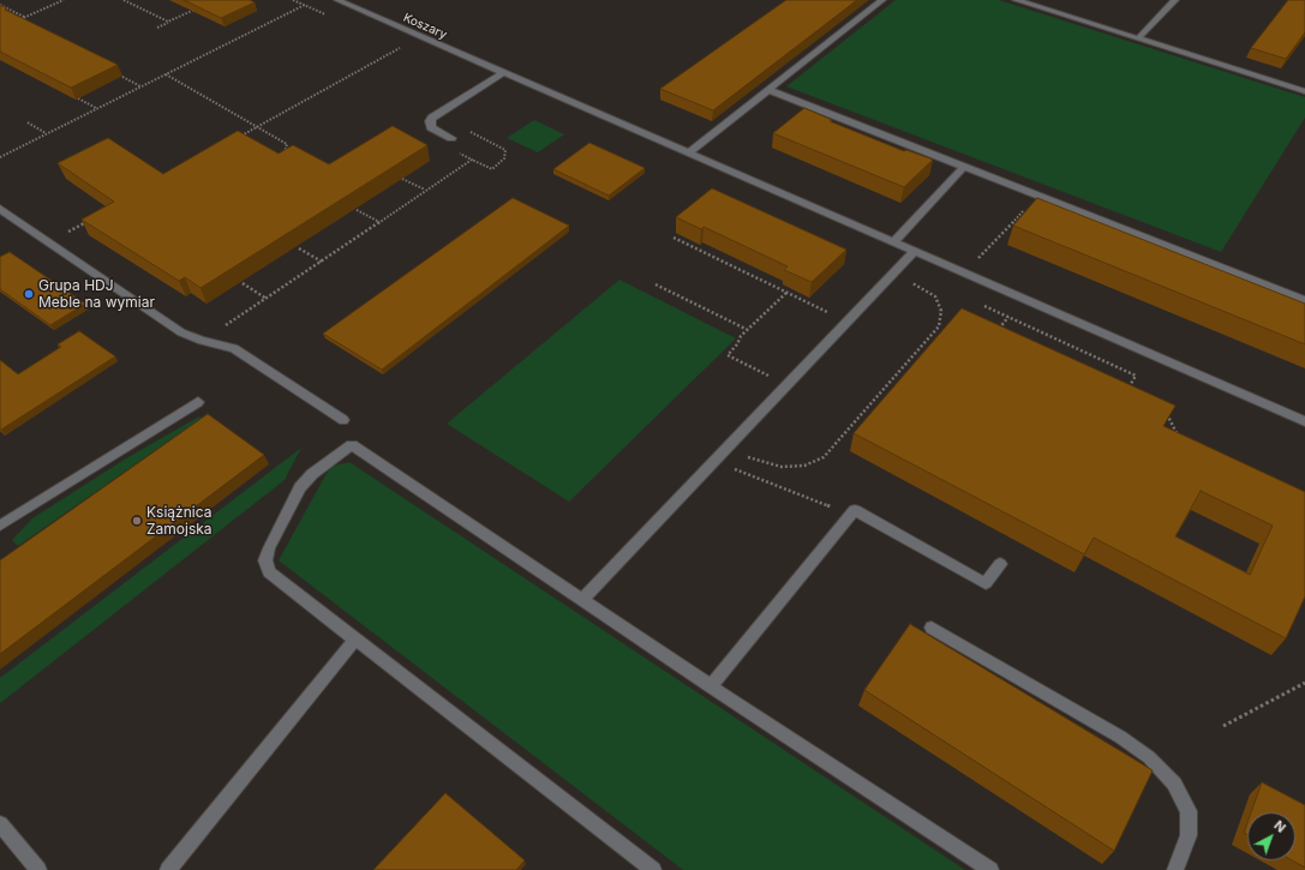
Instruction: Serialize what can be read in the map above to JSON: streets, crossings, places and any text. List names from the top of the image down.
{
  "streets": {
    "street": ["Koszary"]
  },
  "places": ["Grupa HDJ Meble na wymiar", "Książnica Zamojska"],
  "north": "top right"
}
